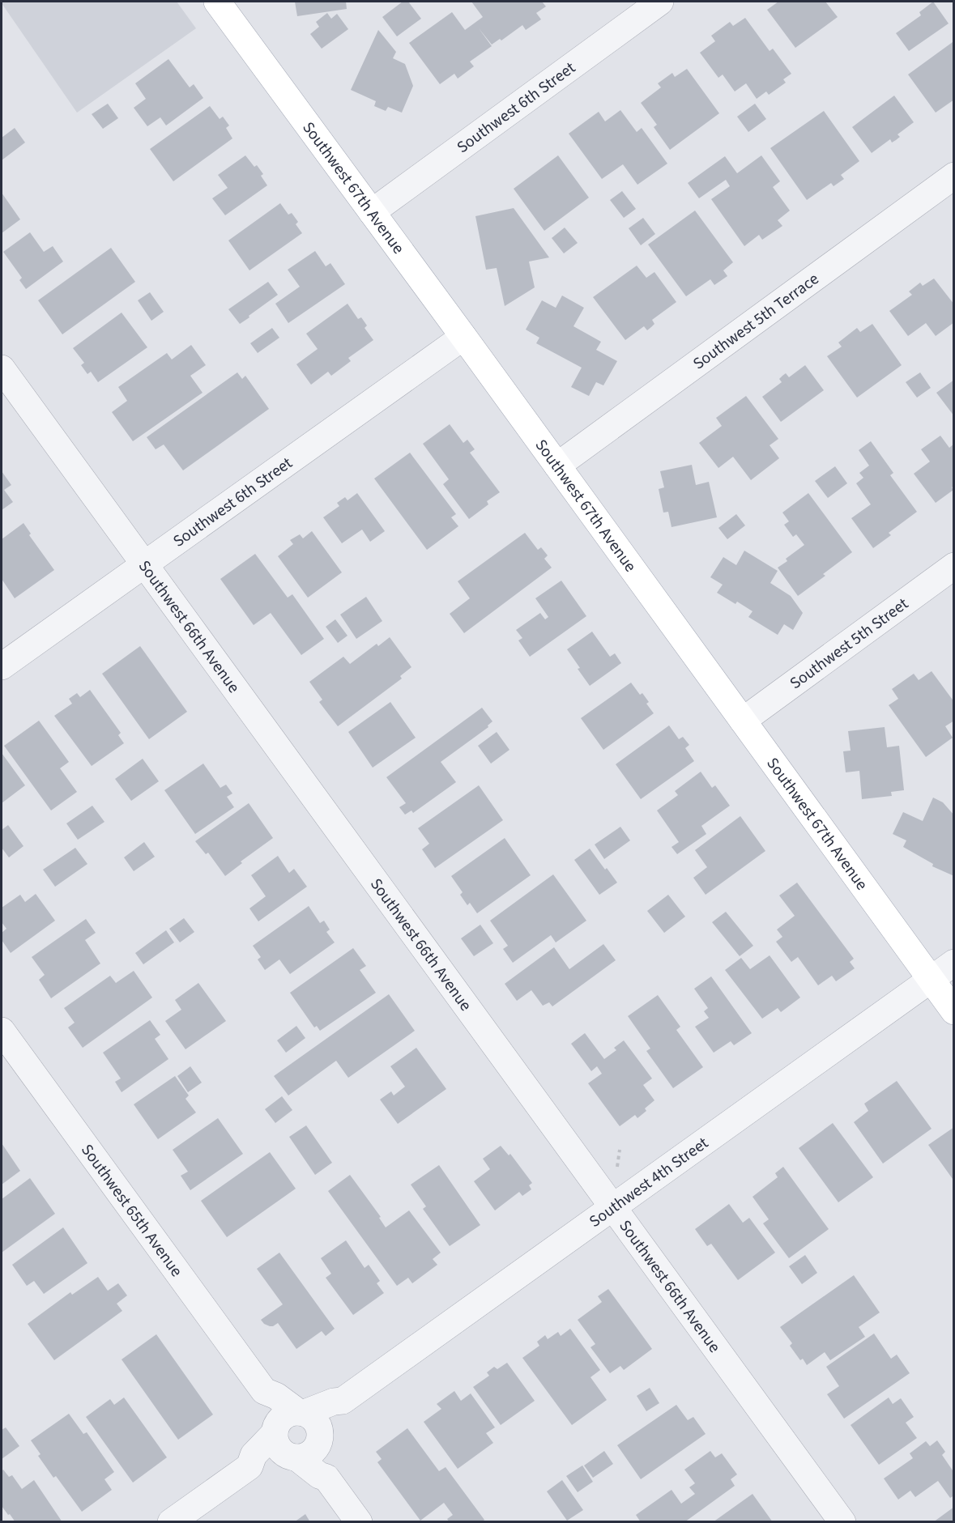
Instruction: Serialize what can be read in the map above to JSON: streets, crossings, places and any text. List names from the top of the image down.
{
  "streets": {
    "main road": ["Southwest 67th Avenue"],
    "street": [
      "Southwest 6th Street",
      "Southwest 5th Terrace",
      "Southwest 66th Avenue",
      "Southwest 5th Street",
      "Southwest 4th Street",
      "Southwest 65th Avenue"
    ]
  },
  "crossings": [
    ["Southwest 6th Street", "Southwest 67th Avenue"],
    ["Southwest 6th Street", "Southwest 66th Avenue"],
    ["Southwest 67th Avenue", "Southwest 5th Terrace"],
    ["Southwest 67th Avenue", "Southwest 5th Street"],
    ["Southwest 67th Avenue", "Southwest 4th Street"],
    ["Southwest 66th Avenue", "Southwest 4th Street"],
    ["Southwest 4th Street", "Southwest 65th Avenue"]
  ]
}
